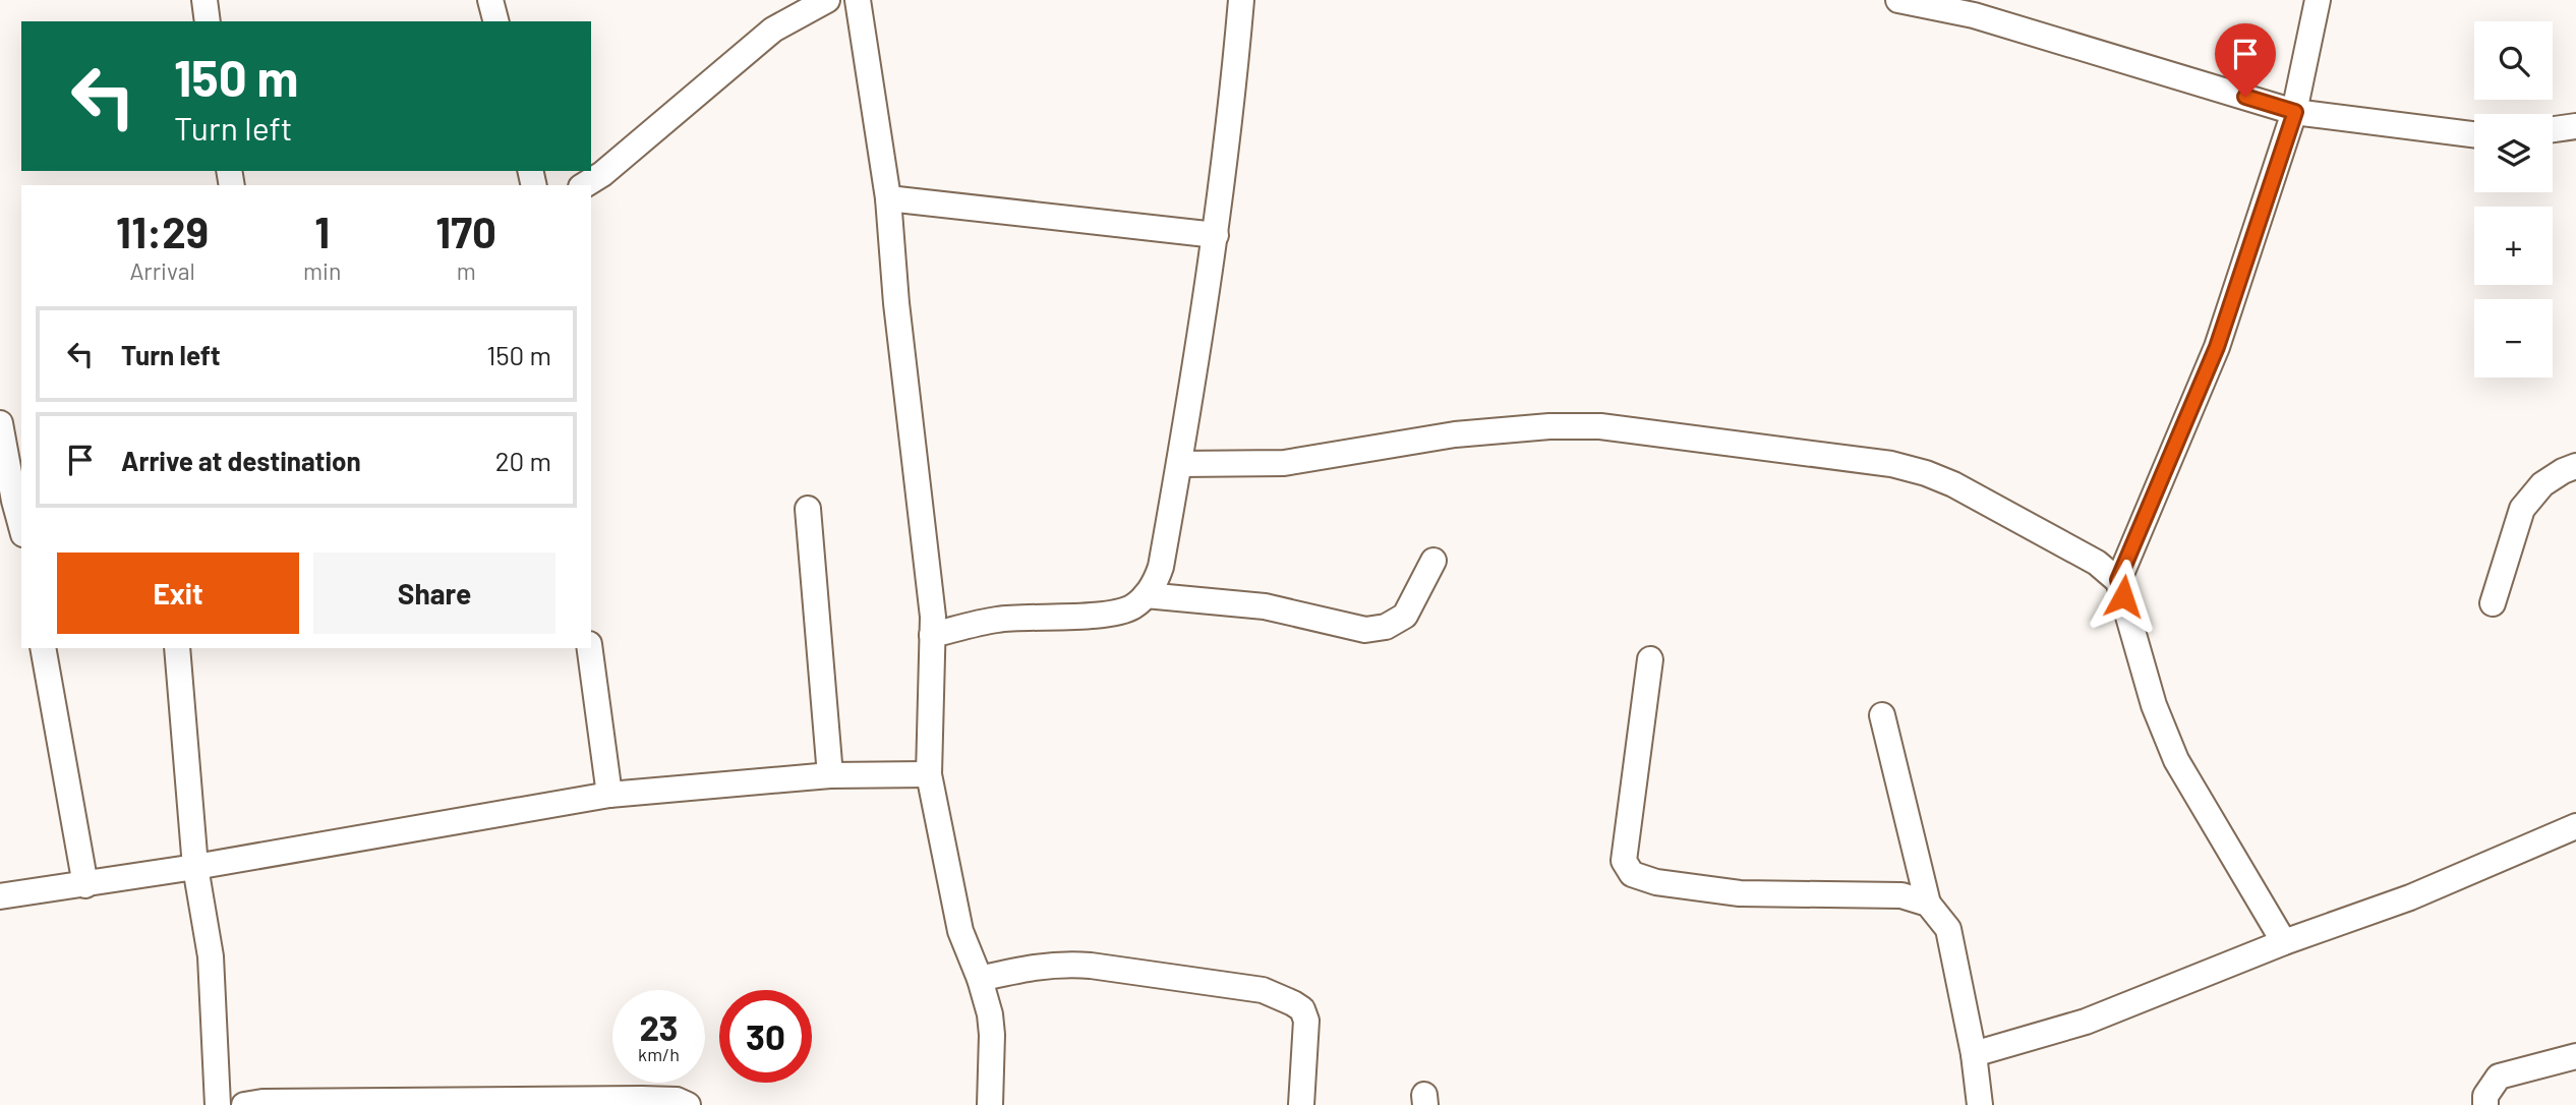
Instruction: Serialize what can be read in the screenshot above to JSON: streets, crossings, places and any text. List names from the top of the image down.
{
  "page": {
    "map_buttons": ["+", "−"],
    "turn": ["150 m", "Turn left"],
    "eta": [
      "11:29",
      "Arrival",
      "1",
      "min",
      "170",
      "m"
    ],
    "list": [
      {
        "name": "Turn left",
        "value": "150 m"
      },
      {
        "name": "Arrive at destination",
        "value": "20 m"
      }
    ],
    "buttons": ["Exit", "Share"],
    "speed": "23 km/h",
    "limit": "30"
  }
}
